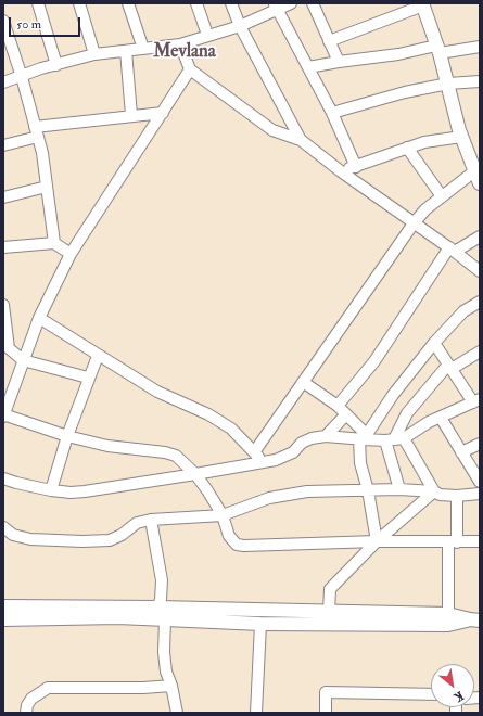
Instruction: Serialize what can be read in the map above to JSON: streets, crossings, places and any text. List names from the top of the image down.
{
  "districts": ["Mevlana"],
  "scale_bar": "50 m",
  "north": "bottom right"
}
